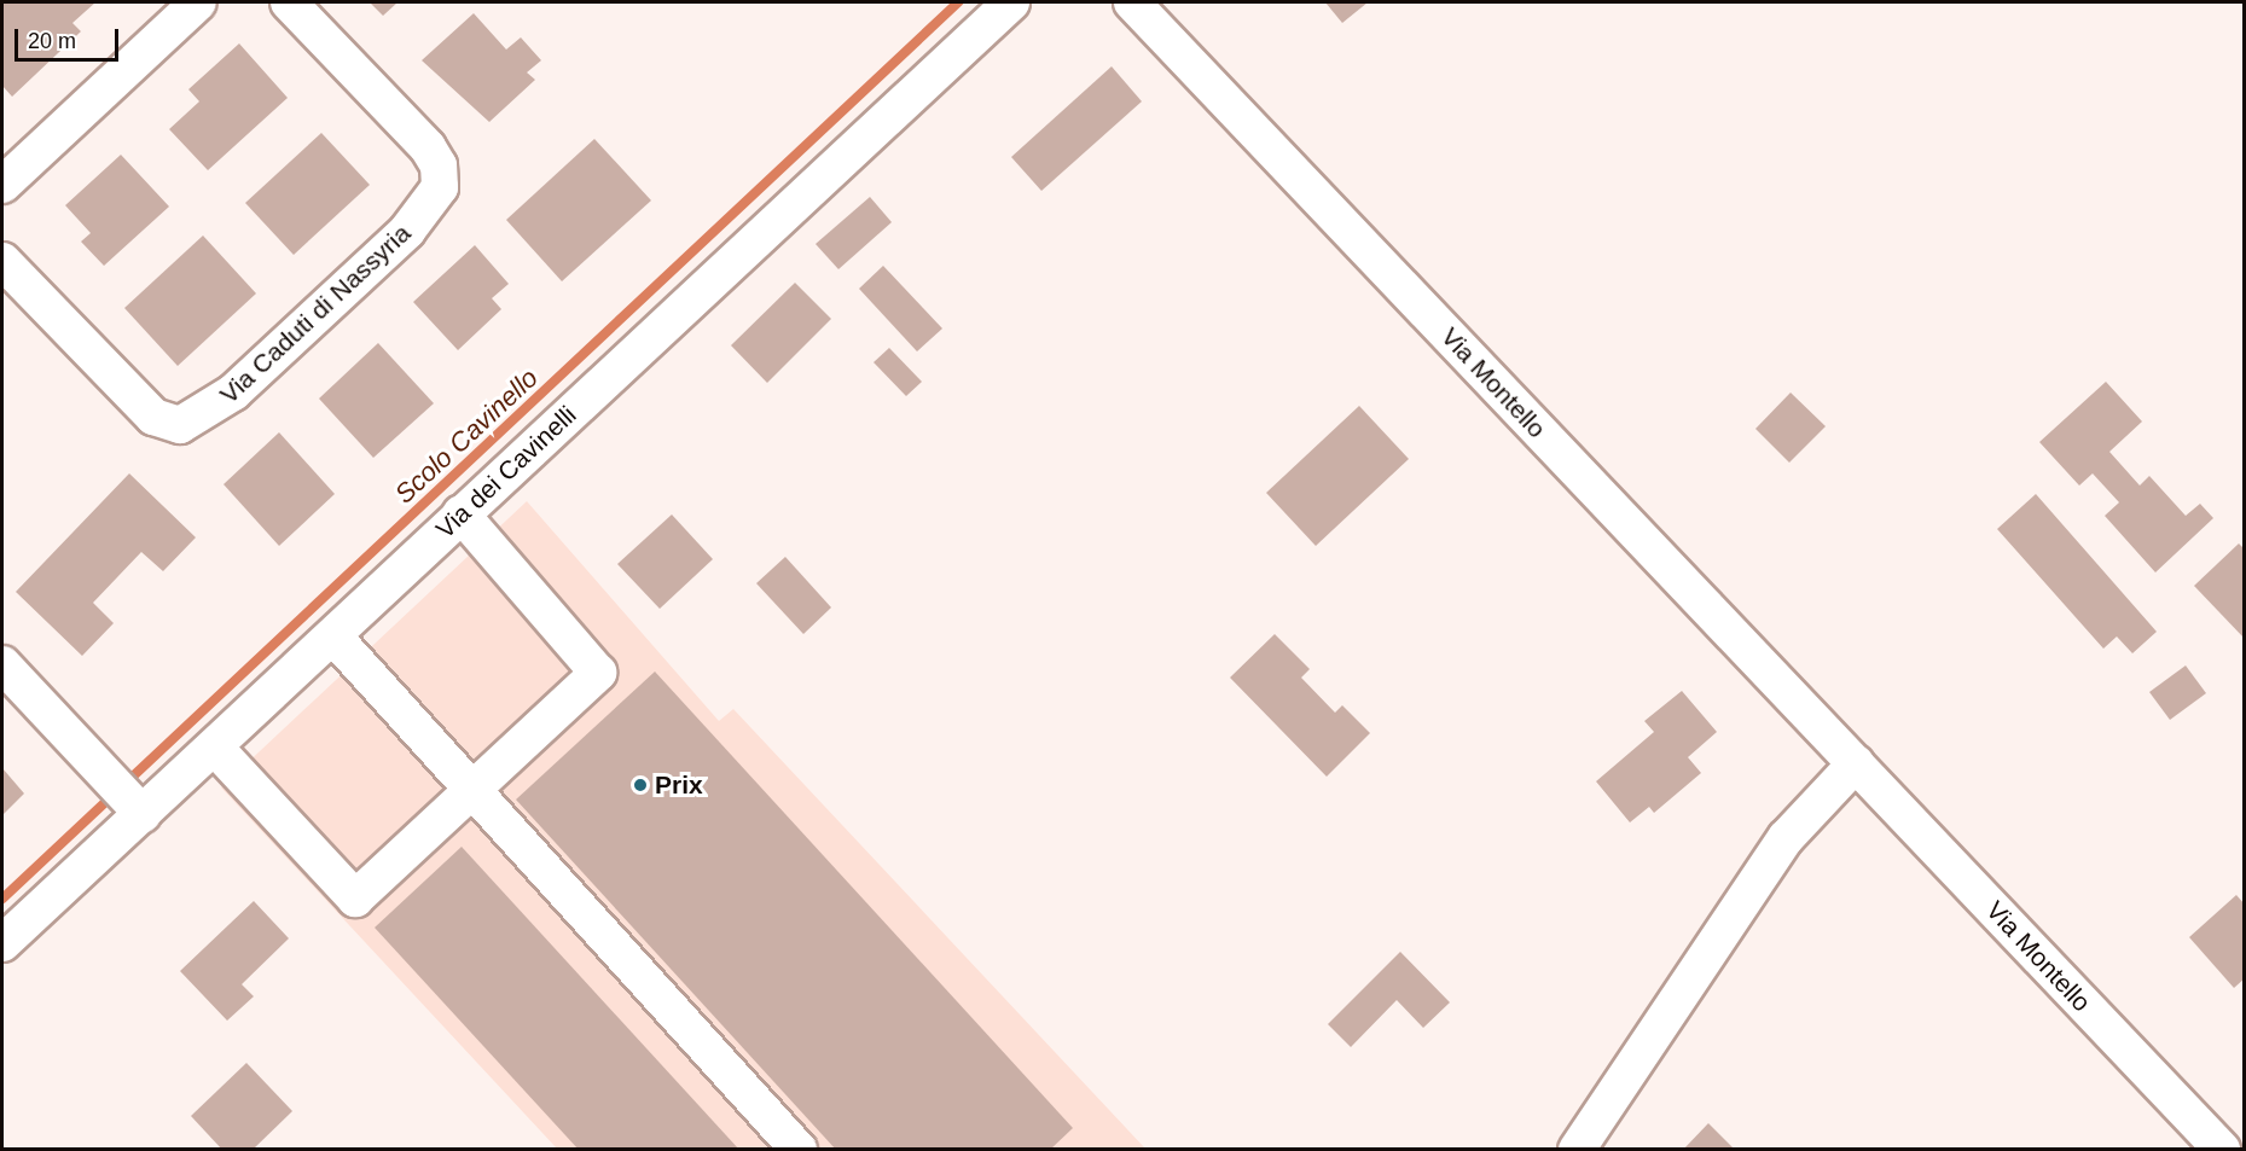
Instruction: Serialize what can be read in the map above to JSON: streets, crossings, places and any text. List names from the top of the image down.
{
  "streets": {
    "street": ["Via Caduti di Nassyria", "Via Montello", "Via dei Cavinelli"]
  },
  "water": ["Scolo Cavinello"],
  "places": ["Prix"],
  "scale_bar": "20 m"
}
